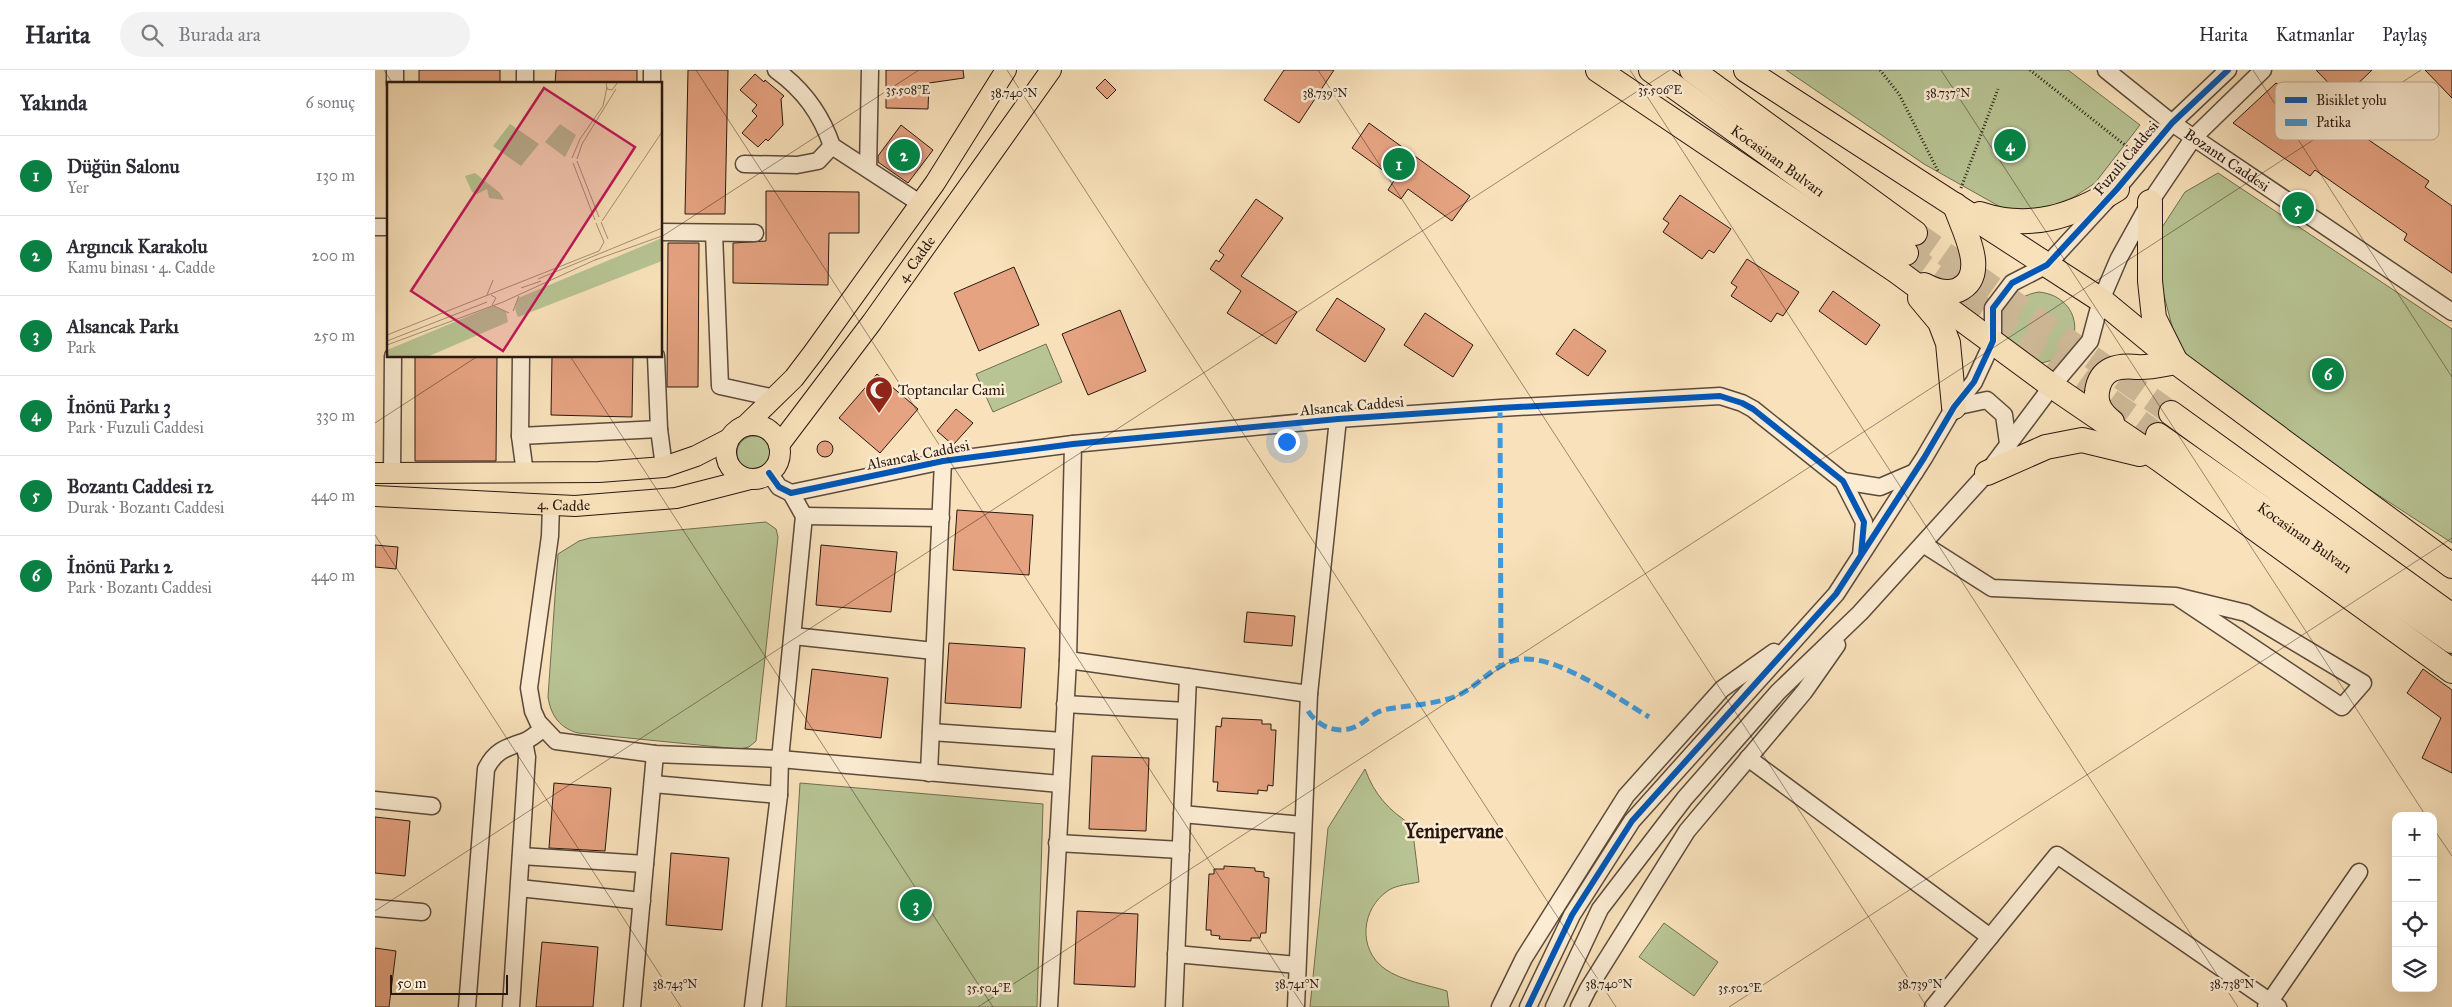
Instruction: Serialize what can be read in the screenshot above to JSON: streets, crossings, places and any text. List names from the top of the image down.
{
  "streets": {
    "highway": ["Kocasinan Bulvarı"],
    "main road": ["4. Cadde"],
    "street": ["Fuzuli Caddesi", "Bozantı Caddesi", "Alsancak Caddesi"]
  },
  "crossings": [
    ["Fuzuli Caddesi", "Bozantı Caddesi"]
  ],
  "districts": ["Yenipervane"],
  "places": {
    "mosque": ["Toptancılar Cami"]
  },
  "legend": ["Bisiklet yolu", "Patika"],
  "scale_bar": "50 m",
  "page": {
    "header": "Harita",
    "search": "Burada ara",
    "nav": ["Harita", "Katmanlar", "Paylaş"],
    "heading": ["Yakında", "6 sonuç"],
    "pins": [
      "4",
      "2",
      "1",
      "5",
      "6",
      "3"
    ],
    "list": [
      {
        "mark": "1",
        "name": "Düğün Salonu",
        "note": "Yer",
        "value": "130 m"
      },
      {
        "mark": "2",
        "name": "Argıncık Karakolu",
        "note": "Kamu binası · 4. Cadde",
        "value": "200 m"
      },
      {
        "mark": "3",
        "name": "Alsancak Parkı",
        "note": "Park",
        "value": "250 m"
      },
      {
        "mark": "4",
        "name": "İnönü Parkı 3",
        "note": "Park · Fuzuli Caddesi",
        "value": "330 m"
      },
      {
        "mark": "5",
        "name": "Bozantı Caddesi 12",
        "note": "Durak · Bozantı Caddesi",
        "value": "440 m"
      },
      {
        "mark": "6",
        "name": "İnönü Parkı 2",
        "note": "Park · Bozantı Caddesi",
        "value": "440 m"
      }
    ],
    "map_buttons": ["+", "−"],
    "scale": "50 m"
  },
  "coordinates": [
    "35.508°E",
    "35.506°E",
    "38.740°N",
    "38.739°N",
    "38.737°N",
    "38.743°N",
    "38.741°N",
    "38.738°N",
    "35.504°E",
    "35.502°E"
  ]
}
